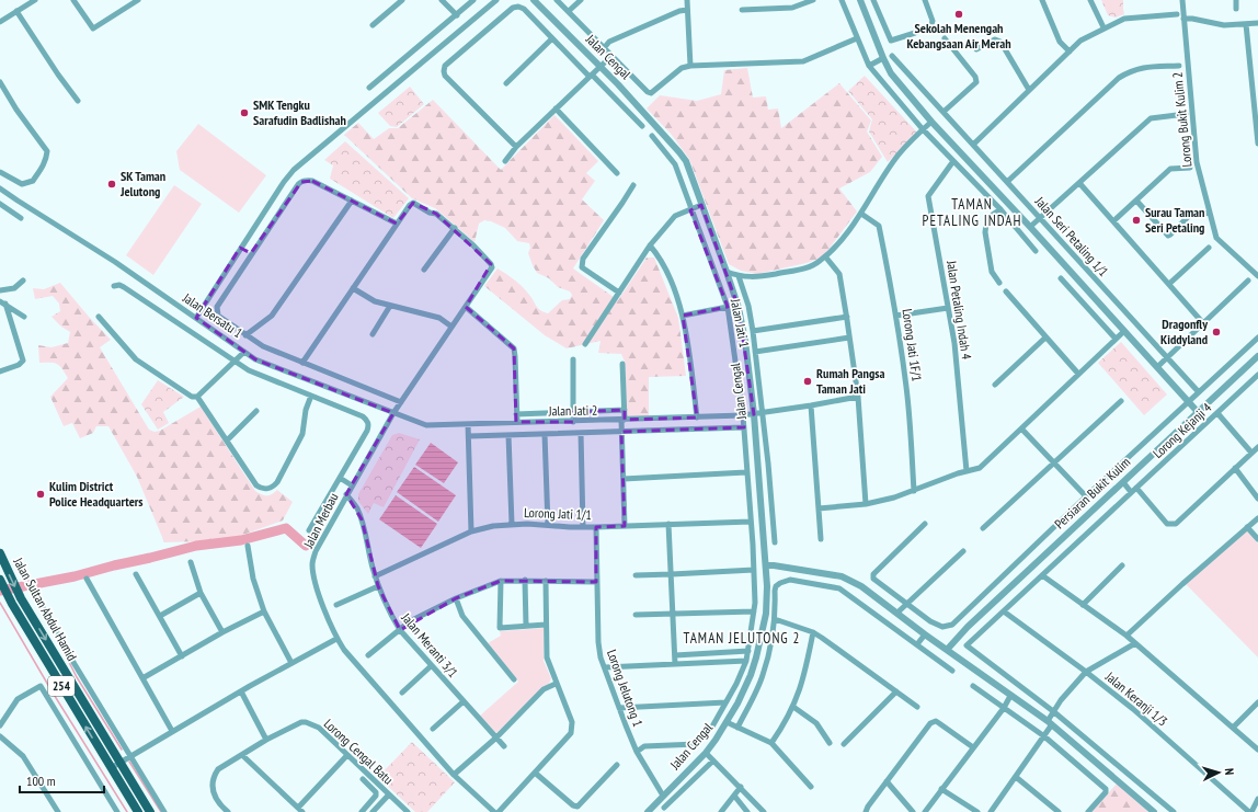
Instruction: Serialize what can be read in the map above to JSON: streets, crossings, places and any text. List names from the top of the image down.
{
  "streets": {
    "main road": ["Jalan Sultan Abdul Hamid", "254"],
    "street": [
      "Jalan Cengal",
      "Lorong Bukit Kulim 2",
      "Jalan Seri Petaling 1/1",
      "Jalan Petaling Indah 4",
      "Jalan Bersatu 1",
      "Jalan Jati 1",
      "Lorong Jati 1F/1",
      "Jalan Jati 2",
      "Lorong Kejanji 4",
      "Persiaran Bukit Kulim",
      "Lorong Jati 1/1",
      "Jalan Merbau",
      "Jalan Meranti 3/1",
      "Lorong Jelutong 1",
      "Jalan Keranji 1/3",
      "Lorong Cengal Batu"
    ]
  },
  "crossings": [
    ["Jalan Cengal", "Jalan Jati 2"],
    ["Jalan Cengal", "Lorong Jelutong 1"],
    ["Jalan Bersatu 1", "Jalan Jati 2"],
    ["Jalan Bersatu 1", "Jalan Merbau"],
    ["Jalan Jati 1", "Jalan Jati 2"],
    ["Jalan Jati 1", "Lorong Jati 1/1"],
    ["Jalan Jati 1", "Lorong Jelutong 1"],
    ["Jalan Jati 2", "Jalan Merbau"],
    ["Lorong Kejanji 4", "Jalan Keranji 1/3"],
    ["Lorong Jati 1/1", "Jalan Meranti 3/1"],
    ["Lorong Jati 1/1", "Lorong Jelutong 1"],
    ["Jalan Merbau", "Jalan Meranti 3/1"]
  ],
  "districts": ["TAMAN PETALING INDAH", "TAMAN JELUTONG 2"],
  "places": [
    "Sekolah Menengah Kebangsaan Air Merah",
    "SMK Tengku Sarafudin Badlishah",
    "SK Taman Jelutong",
    "Surau Taman Seri Petaling",
    "Dragonfly Kiddyland",
    "Rumah Pangsa Taman Jati",
    "Kulim District Police Headquarters"
  ],
  "scale_bar": "100 m",
  "north": "right"
}
